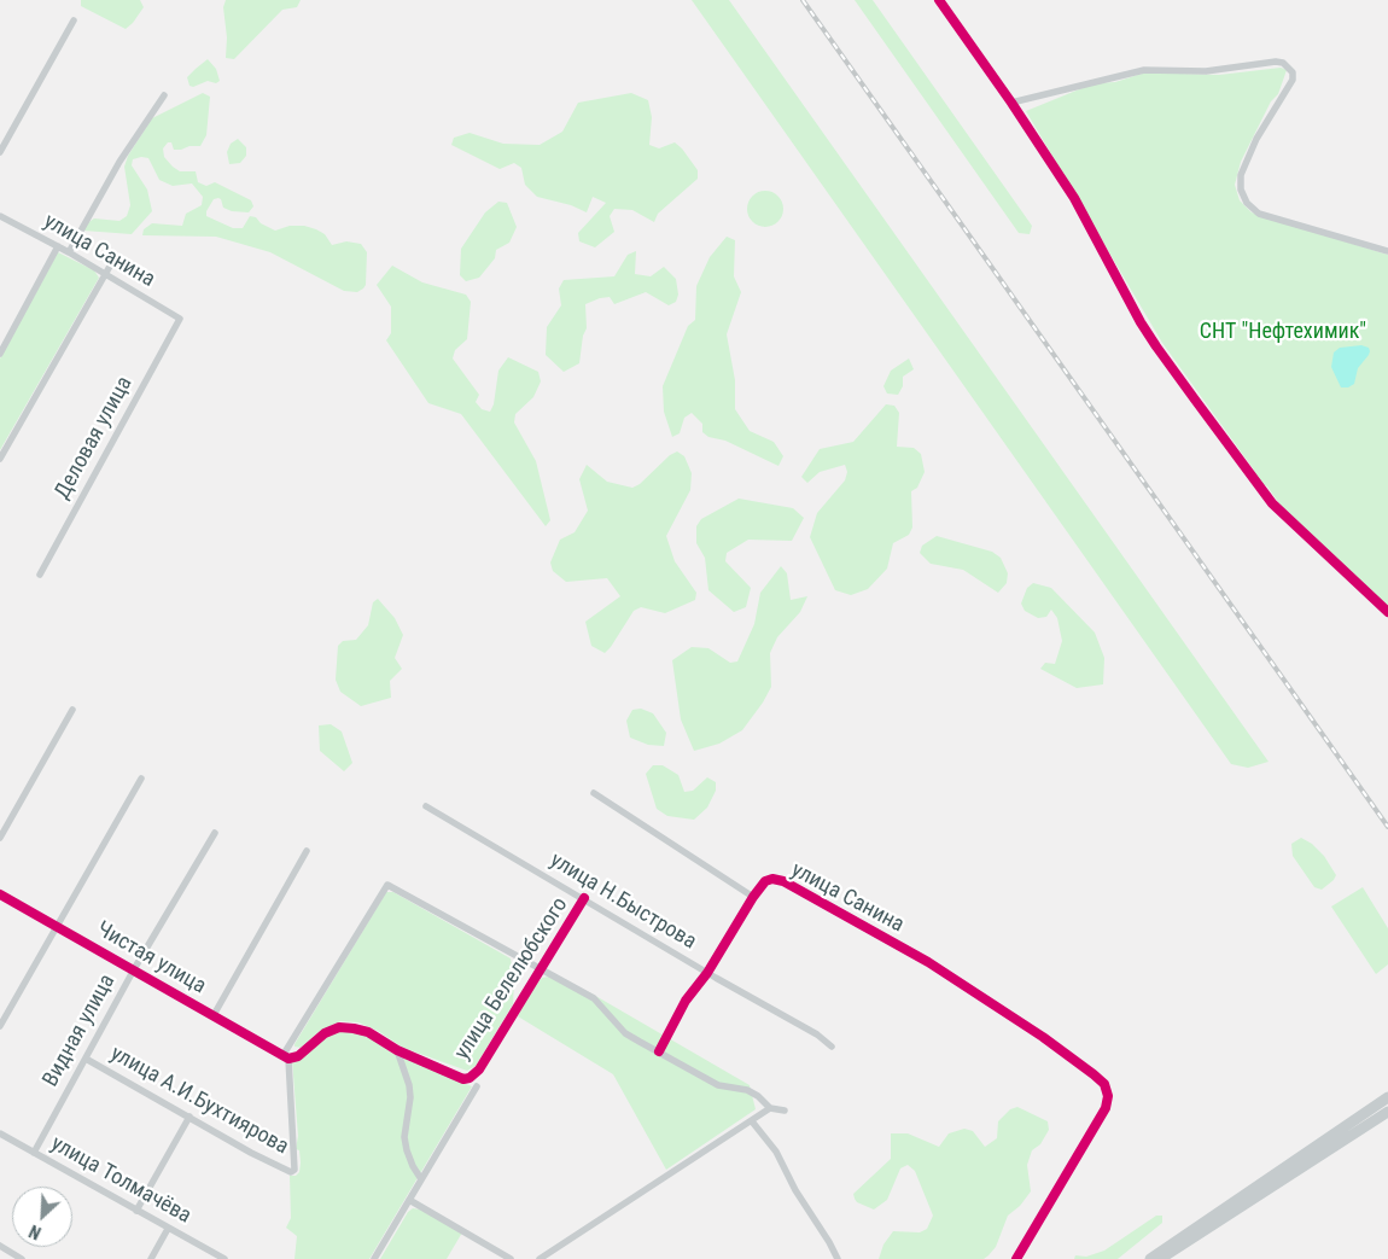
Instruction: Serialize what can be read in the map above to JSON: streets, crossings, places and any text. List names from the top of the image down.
{
  "streets": {
    "street": [
      "улица Санина",
      "Деловая улица",
      "улица Н.Быстрова",
      "Чистая улица",
      "улица Белелюбского",
      "Видная улица",
      "улица А.И.Бухтиярова",
      "улица Толмачёва"
    ]
  },
  "crossings": [
    ["улица Санина", "Деловая улица"],
    ["улица Н.Быстрова", "улица Белелюбского"],
    ["Чистая улица", "Видная улица"],
    ["Чистая улица", "улица А.И.Бухтиярова"],
    ["Видная улица", "улица А.И.Бухтиярова"],
    ["Видная улица", "улица Толмачёва"]
  ],
  "parks": ["СНТ \"Нефтехимик\""],
  "north": "bottom left"
}
